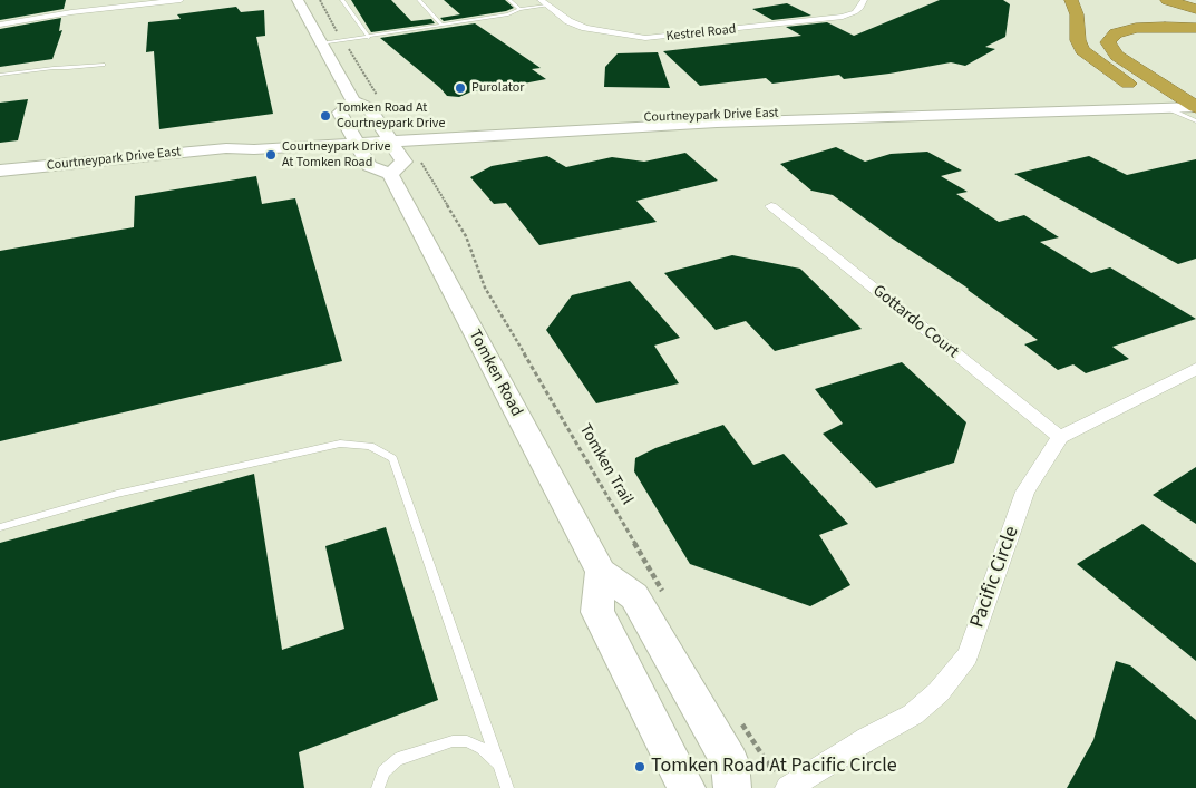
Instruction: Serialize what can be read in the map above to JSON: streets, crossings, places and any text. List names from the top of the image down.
{
  "streets": {
    "main road": ["Courtneypark Drive East", "Tomken Road"],
    "street": ["Kestrel Road", "Gottardo Court", "Pacific Circle"],
    "path": ["Tomken Trail"]
  },
  "crossings": [
    ["Gottardo Court", "Pacific Circle"]
  ],
  "places": [
    "Purolator",
    "Tomken Road At Courtneypark Drive",
    "Courtneypark Drive At Tomken Road",
    "Tomken Road At Pacific Circle"
  ]
}
